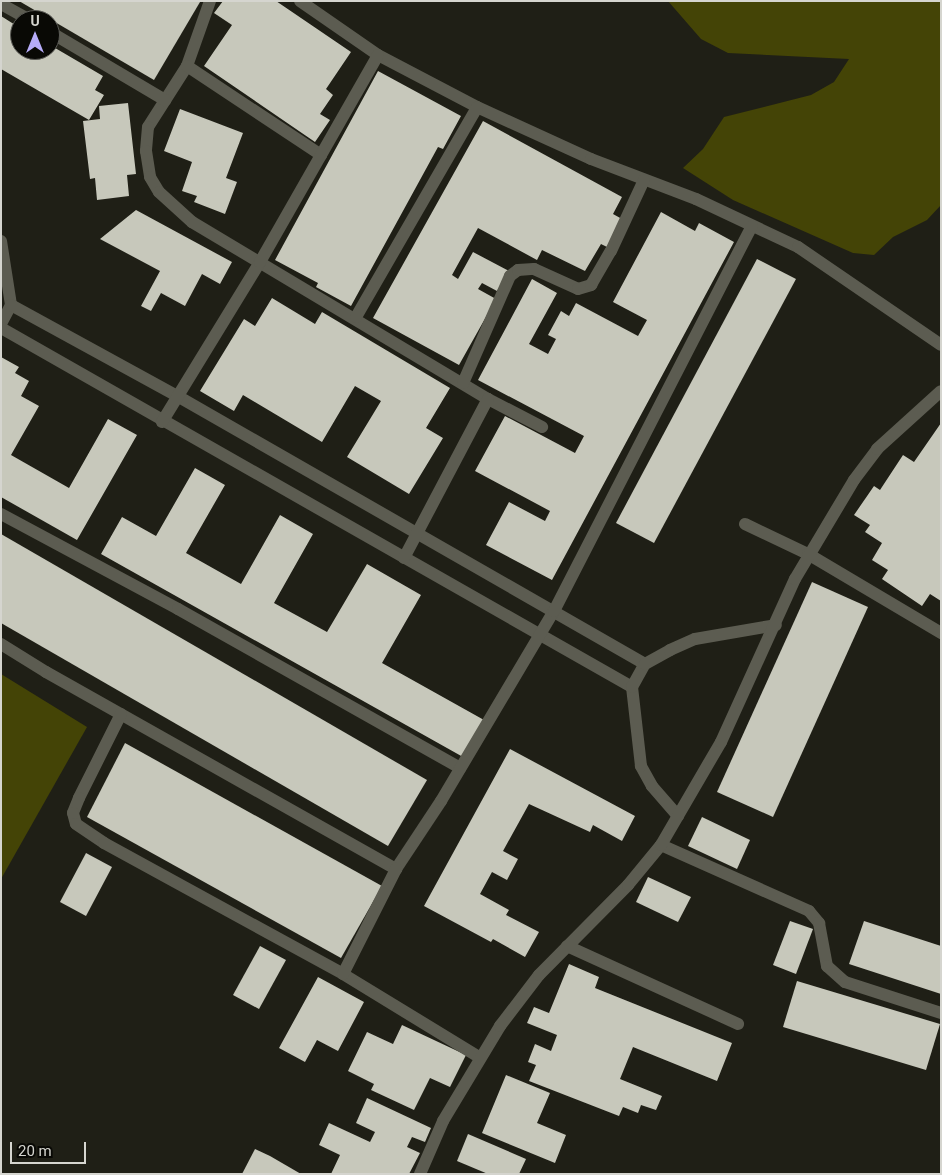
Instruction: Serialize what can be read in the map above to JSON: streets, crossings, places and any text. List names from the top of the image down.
{
  "scale_bar": "20 m",
  "north": "top"
}
